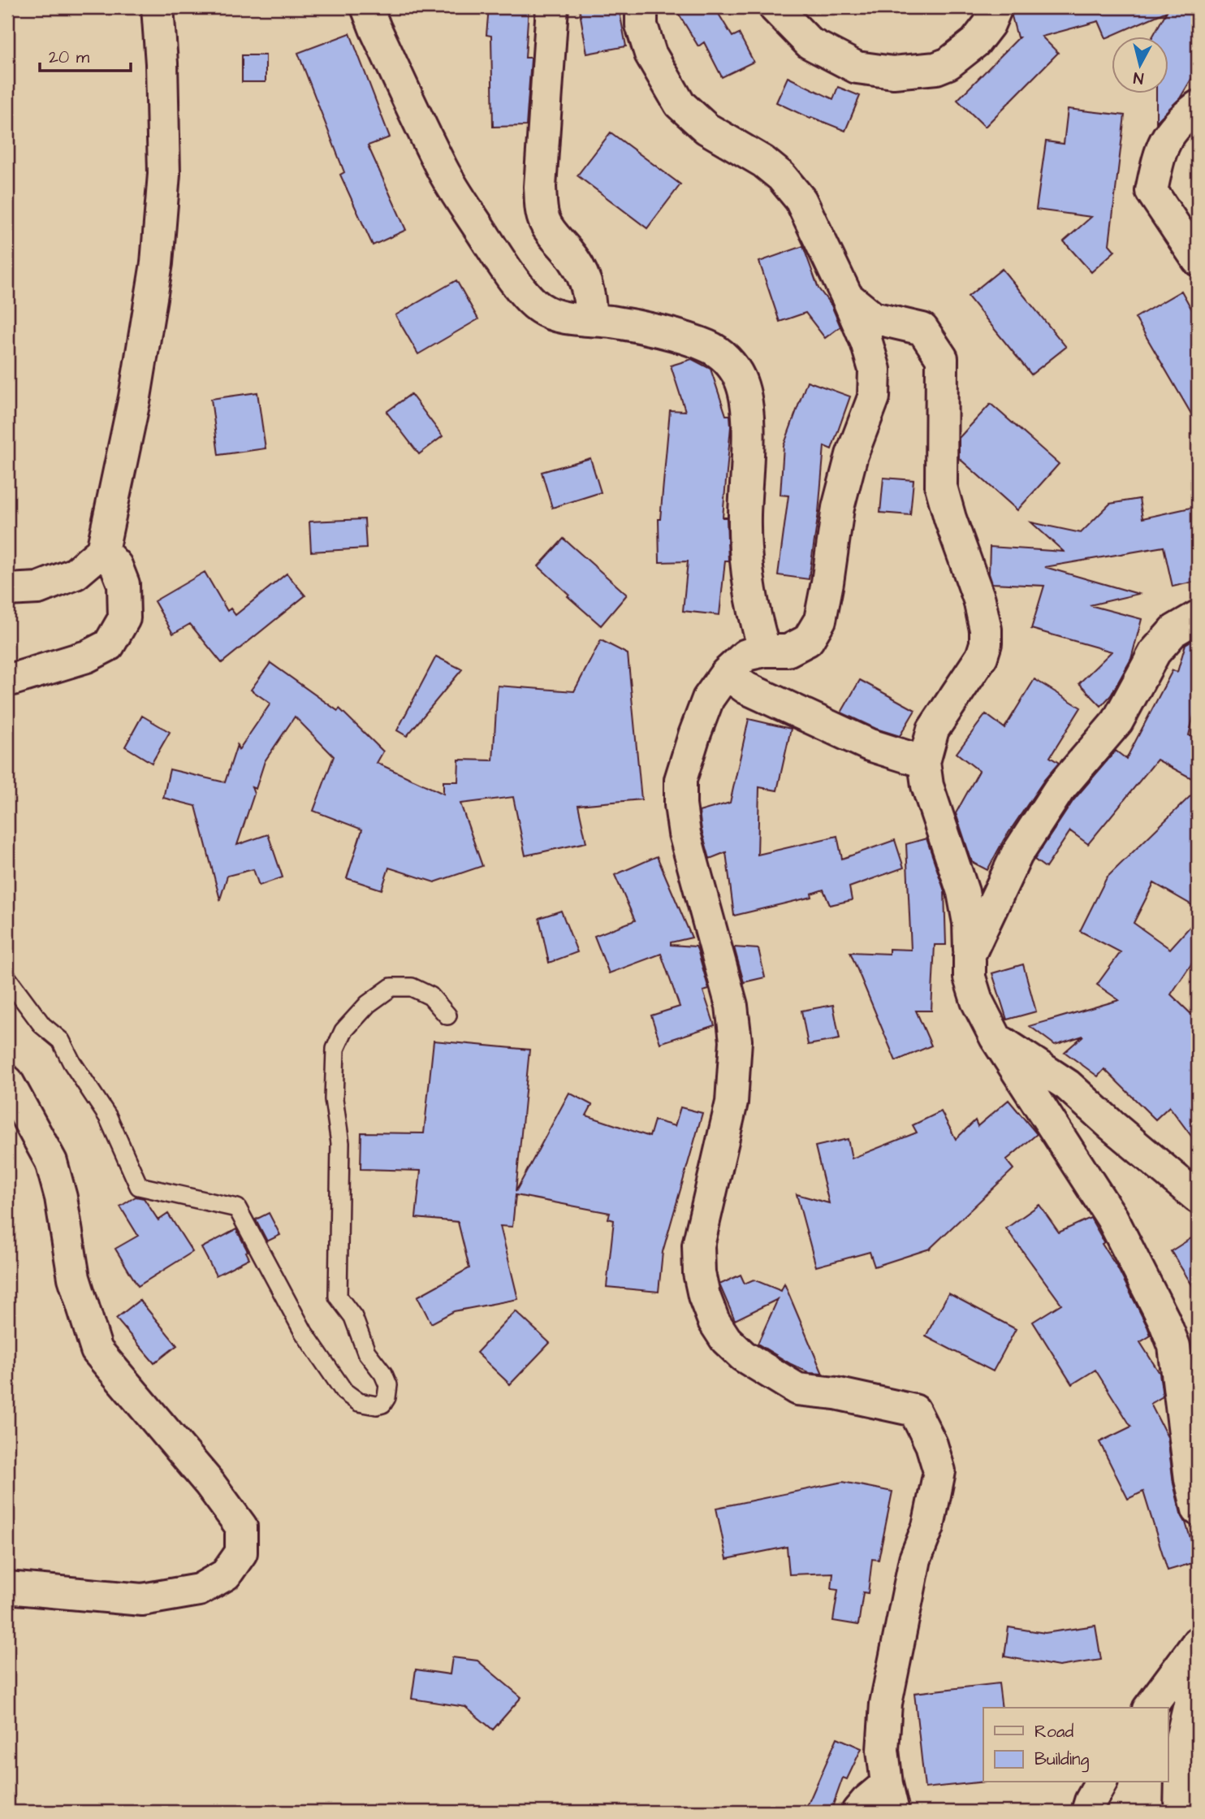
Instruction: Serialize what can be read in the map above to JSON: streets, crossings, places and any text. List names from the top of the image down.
{
  "legend": ["Road", "Building"],
  "scale_bar": "20 m",
  "north": "bottom"
}
